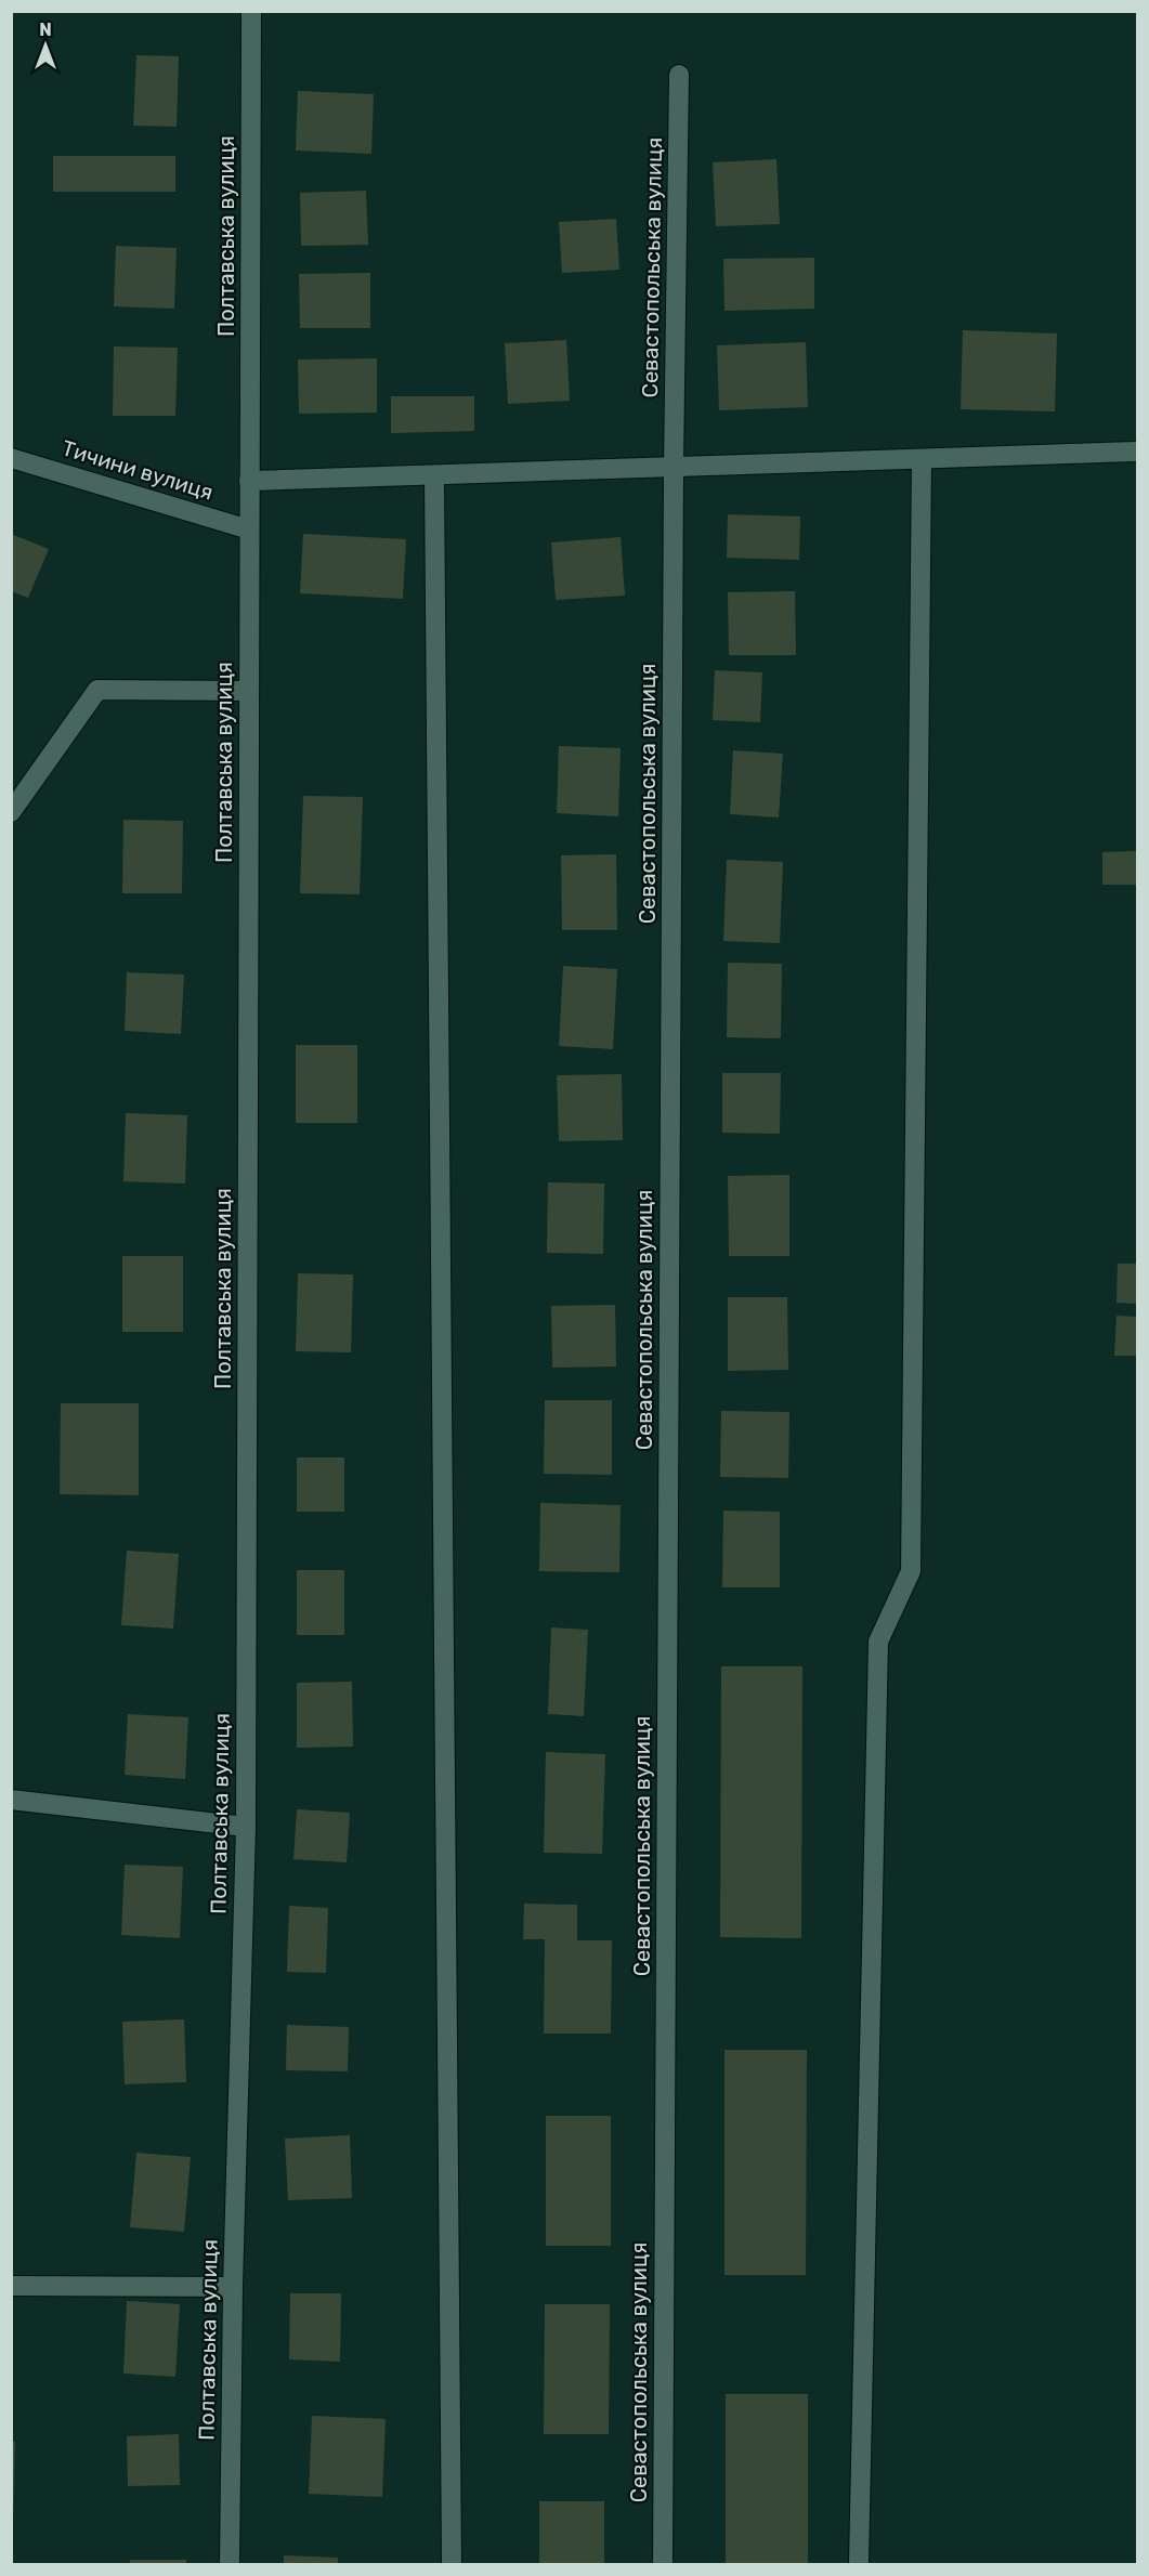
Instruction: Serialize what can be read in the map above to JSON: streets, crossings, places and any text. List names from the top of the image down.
{
  "streets": {
    "street": ["Полтавська вулиця", "Севастопольська вулиця", "Тичини вулиця"]
  },
  "crossings": [
    ["Полтавська вулиця", "Тичини вулиця"]
  ],
  "north": "top"
}
